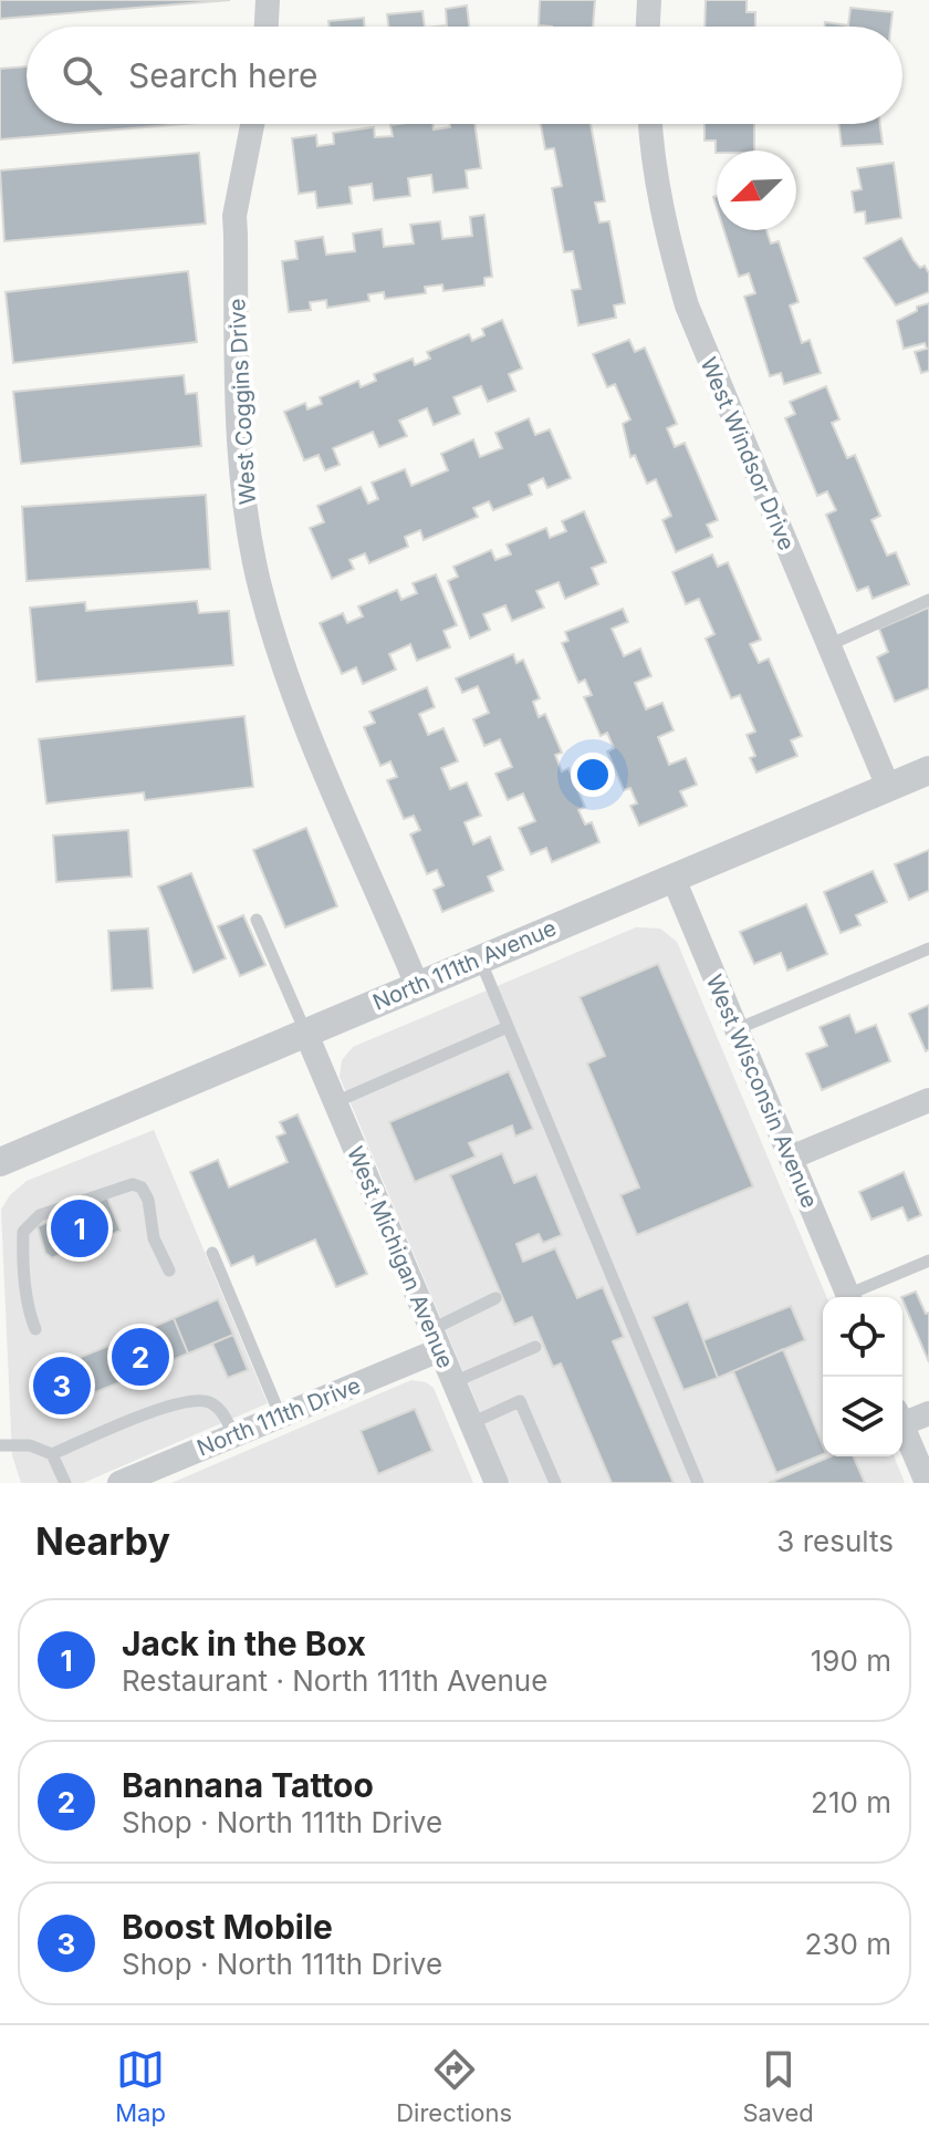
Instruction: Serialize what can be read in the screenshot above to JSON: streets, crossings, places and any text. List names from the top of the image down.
{
  "streets": {
    "street": [
      "West Coggins Drive",
      "West Windsor Drive",
      "North 111th Avenue",
      "West Wisconsin Avenue",
      "West Michigan Avenue",
      "North 111th Drive"
    ]
  },
  "crossings": [
    ["West Coggins Drive", "North 111th Avenue"],
    ["West Windsor Drive", "North 111th Avenue"],
    ["North 111th Avenue", "West Wisconsin Avenue"],
    ["North 111th Avenue", "West Michigan Avenue"],
    ["West Michigan Avenue", "North 111th Drive"]
  ],
  "north": "bottom left",
  "page": {
    "search": "Search here",
    "pins": ["1", "2", "3"],
    "heading": ["Nearby", "3 results"],
    "list": [
      {
        "mark": "1",
        "name": "Jack in the Box",
        "note": "Restaurant · North 111th Avenue",
        "value": "190 m"
      },
      {
        "mark": "2",
        "name": "Bannana Tattoo",
        "note": "Shop · North 111th Drive",
        "value": "210 m"
      },
      {
        "mark": "3",
        "name": "Boost Mobile",
        "note": "Shop · North 111th Drive",
        "value": "230 m"
      }
    ],
    "nav": ["Map", "Directions", "Saved"]
  }
}
